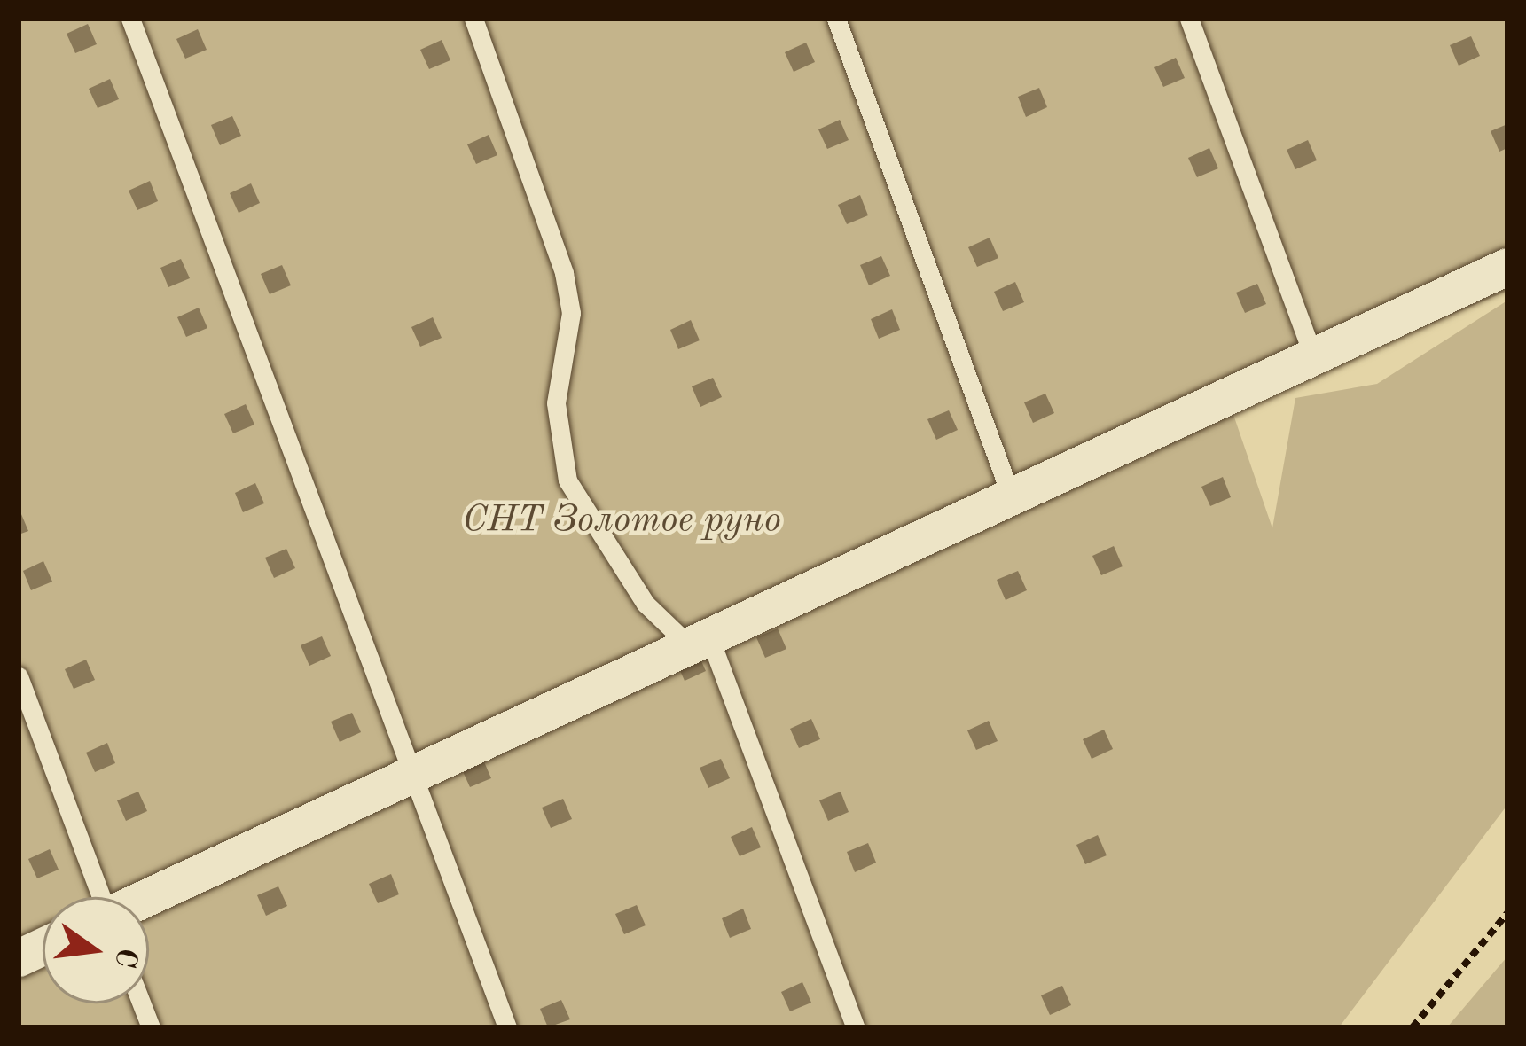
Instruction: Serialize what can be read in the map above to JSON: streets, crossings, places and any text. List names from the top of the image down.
{
  "parks": ["СНТ Золотое руно"],
  "north": "right"
}
